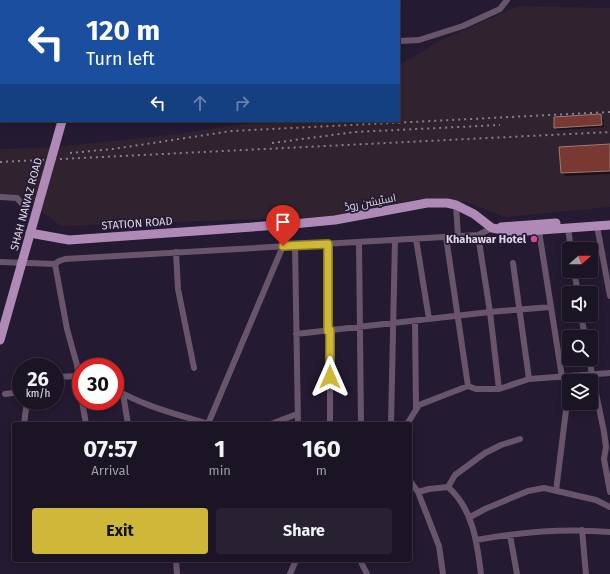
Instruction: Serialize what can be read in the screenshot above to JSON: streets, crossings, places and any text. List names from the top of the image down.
{
  "streets": {
    "main road": ["اسٹیشن روڈ", "SHAH NAWAZ ROAD", "STATION ROAD"]
  },
  "crossings": [
    ["اسٹیشن روڈ", "STATION ROAD"],
    ["SHAH NAWAZ ROAD", "STATION ROAD"]
  ],
  "places": ["Khahawar Hotel"],
  "north": "right",
  "page": {
    "turn": ["120 m", "Turn left"],
    "speed": "26 km/h",
    "limit": "30",
    "eta": [
      "07:57",
      "Arrival",
      "1",
      "min",
      "160",
      "m"
    ],
    "buttons": ["Exit", "Share"]
  }
}
